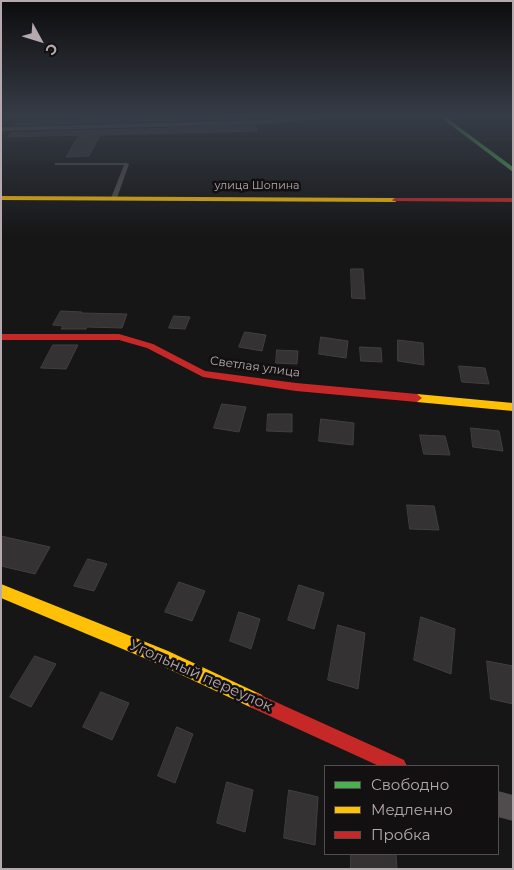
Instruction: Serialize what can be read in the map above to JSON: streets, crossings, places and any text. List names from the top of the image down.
{
  "streets": {
    "street": ["улица Шопина", "Светлая улица", "Угольный переулок"]
  },
  "legend": ["Свободно", "Медленно", "Пробка"],
  "north": "bottom right"
}
